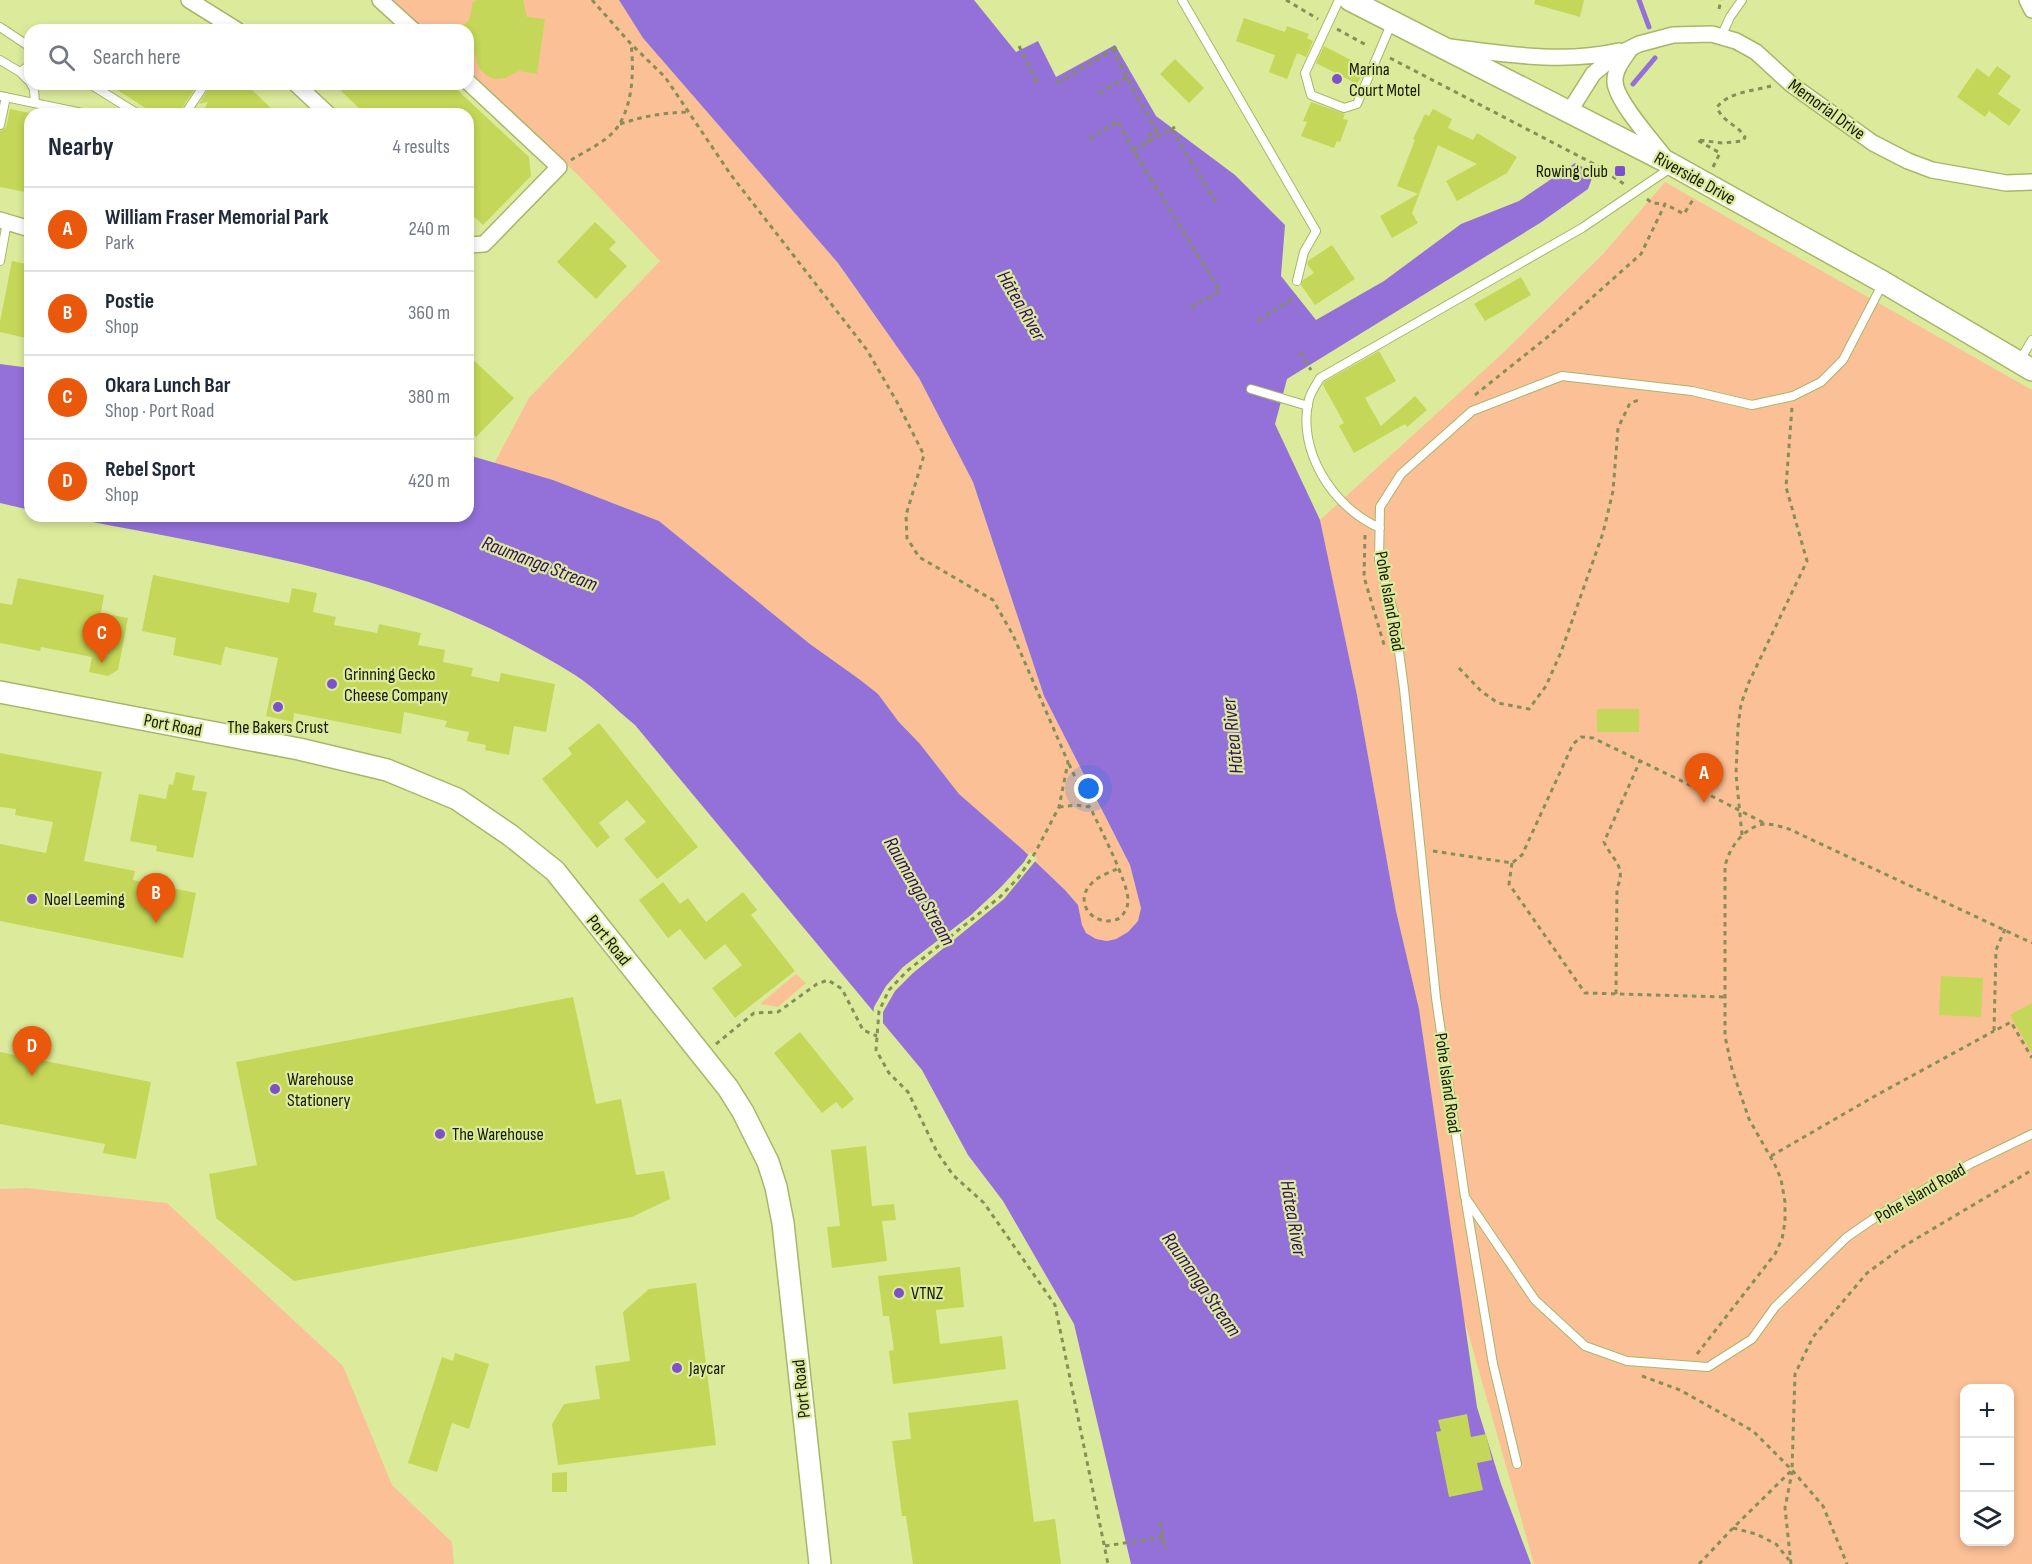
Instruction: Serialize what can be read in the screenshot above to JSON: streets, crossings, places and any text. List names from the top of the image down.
{
  "streets": {
    "main road": ["Riverside Drive", "Port Road"],
    "street": ["Memorial Drive"],
    "lane": ["Pohe Island Road"]
  },
  "crossings": [
    ["Memorial Drive", "Riverside Drive"],
    ["Riverside Drive", "Pohe Island Road"]
  ],
  "water": ["Hātea River", "Raumanga Stream"],
  "places": {
    "other": [
      "Marina Court Motel",
      "Grinning Gecko Cheese Company",
      "The Bakers Crust",
      "Noel Leeming",
      "Warehouse Stationery",
      "The Warehouse",
      "VTNZ",
      "Jaycar"
    ],
    "transit": ["Rowing club"]
  },
  "page": {
    "search": "Search here",
    "heading": ["Nearby", "4 results"],
    "list": [
      {
        "mark": "A",
        "name": "William Fraser Memorial Park",
        "note": "Park",
        "value": "240 m"
      },
      {
        "mark": "B",
        "name": "Postie",
        "note": "Shop",
        "value": "360 m"
      },
      {
        "mark": "C",
        "name": "Okara Lunch Bar",
        "note": "Shop · Port Road",
        "value": "380 m"
      },
      {
        "mark": "D",
        "name": "Rebel Sport",
        "note": "Shop",
        "value": "420 m"
      }
    ],
    "pins": [
      "C",
      "A",
      "B",
      "D"
    ],
    "map_buttons": ["+", "−"]
  }
}
